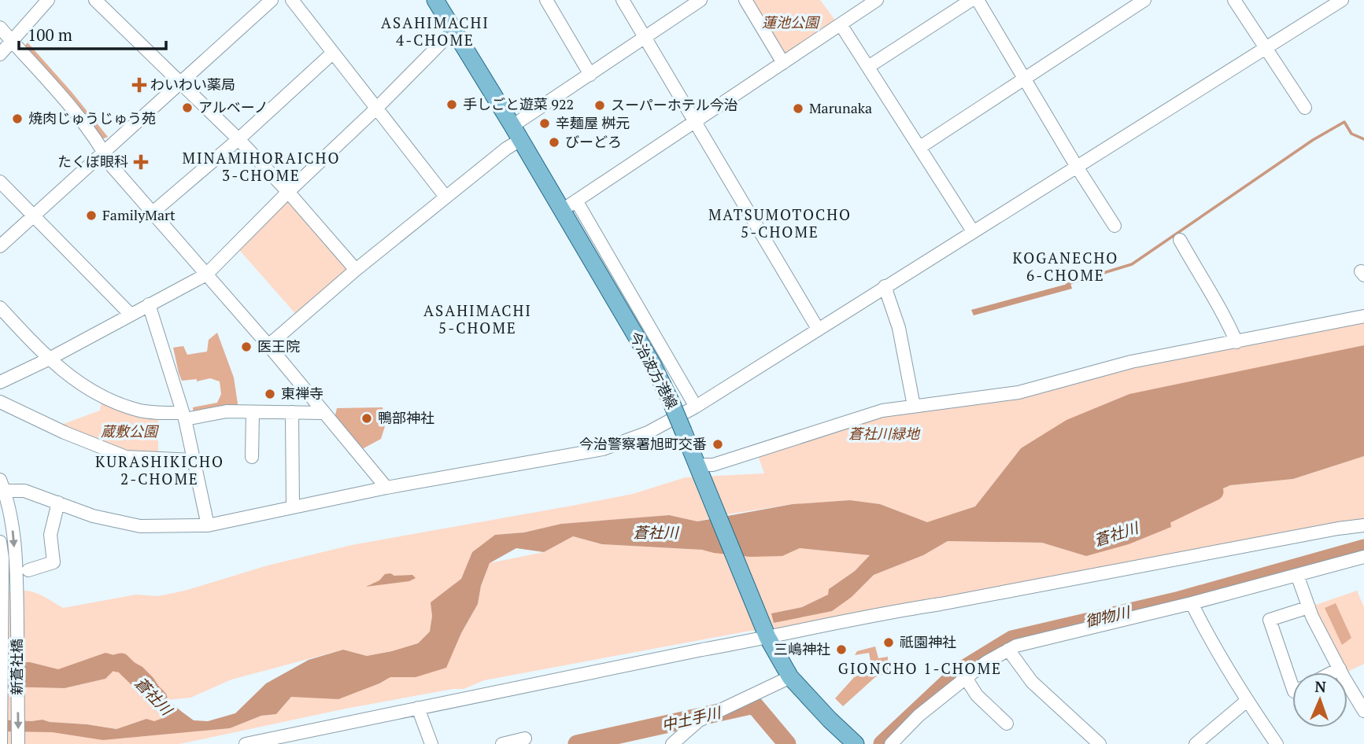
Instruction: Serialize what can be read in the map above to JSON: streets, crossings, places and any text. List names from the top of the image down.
{
  "streets": {
    "main road": ["今治波方港線"],
    "street": ["新蒼社橋"]
  },
  "districts": [
    "ASAHIMACHI 4-CHOME",
    "MINAMIHORAICHO 3-CHOME",
    "MATSUMOTOCHO 5-CHOME",
    "KOGANECHO 6-CHOME",
    "ASAHIMACHI 5-CHOME",
    "KURASHIKICHO 2-CHOME",
    "GIONCHO 1-CHOME"
  ],
  "water": ["蒼社川", "御物川", "中土手川"],
  "parks": ["蓮池公園", "蔵敷公園", "蒼社川緑地"],
  "places": {
    "health": ["わいわい薬局", "たくぼ眼科"],
    "other": [
      "手しごと遊菜 922",
      "スーパーホテル今治",
      "アルベーノ",
      "Marunaka",
      "焼肉じゅうじゅう苑",
      "辛麺屋 桝元",
      "びーどろ",
      "FamilyMart",
      "医王院",
      "東禅寺",
      "鴨部神社",
      "今治警察署旭町交番",
      "祇園神社",
      "三嶋神社"
    ]
  },
  "scale_bar": "100 m",
  "north": "top"
}
